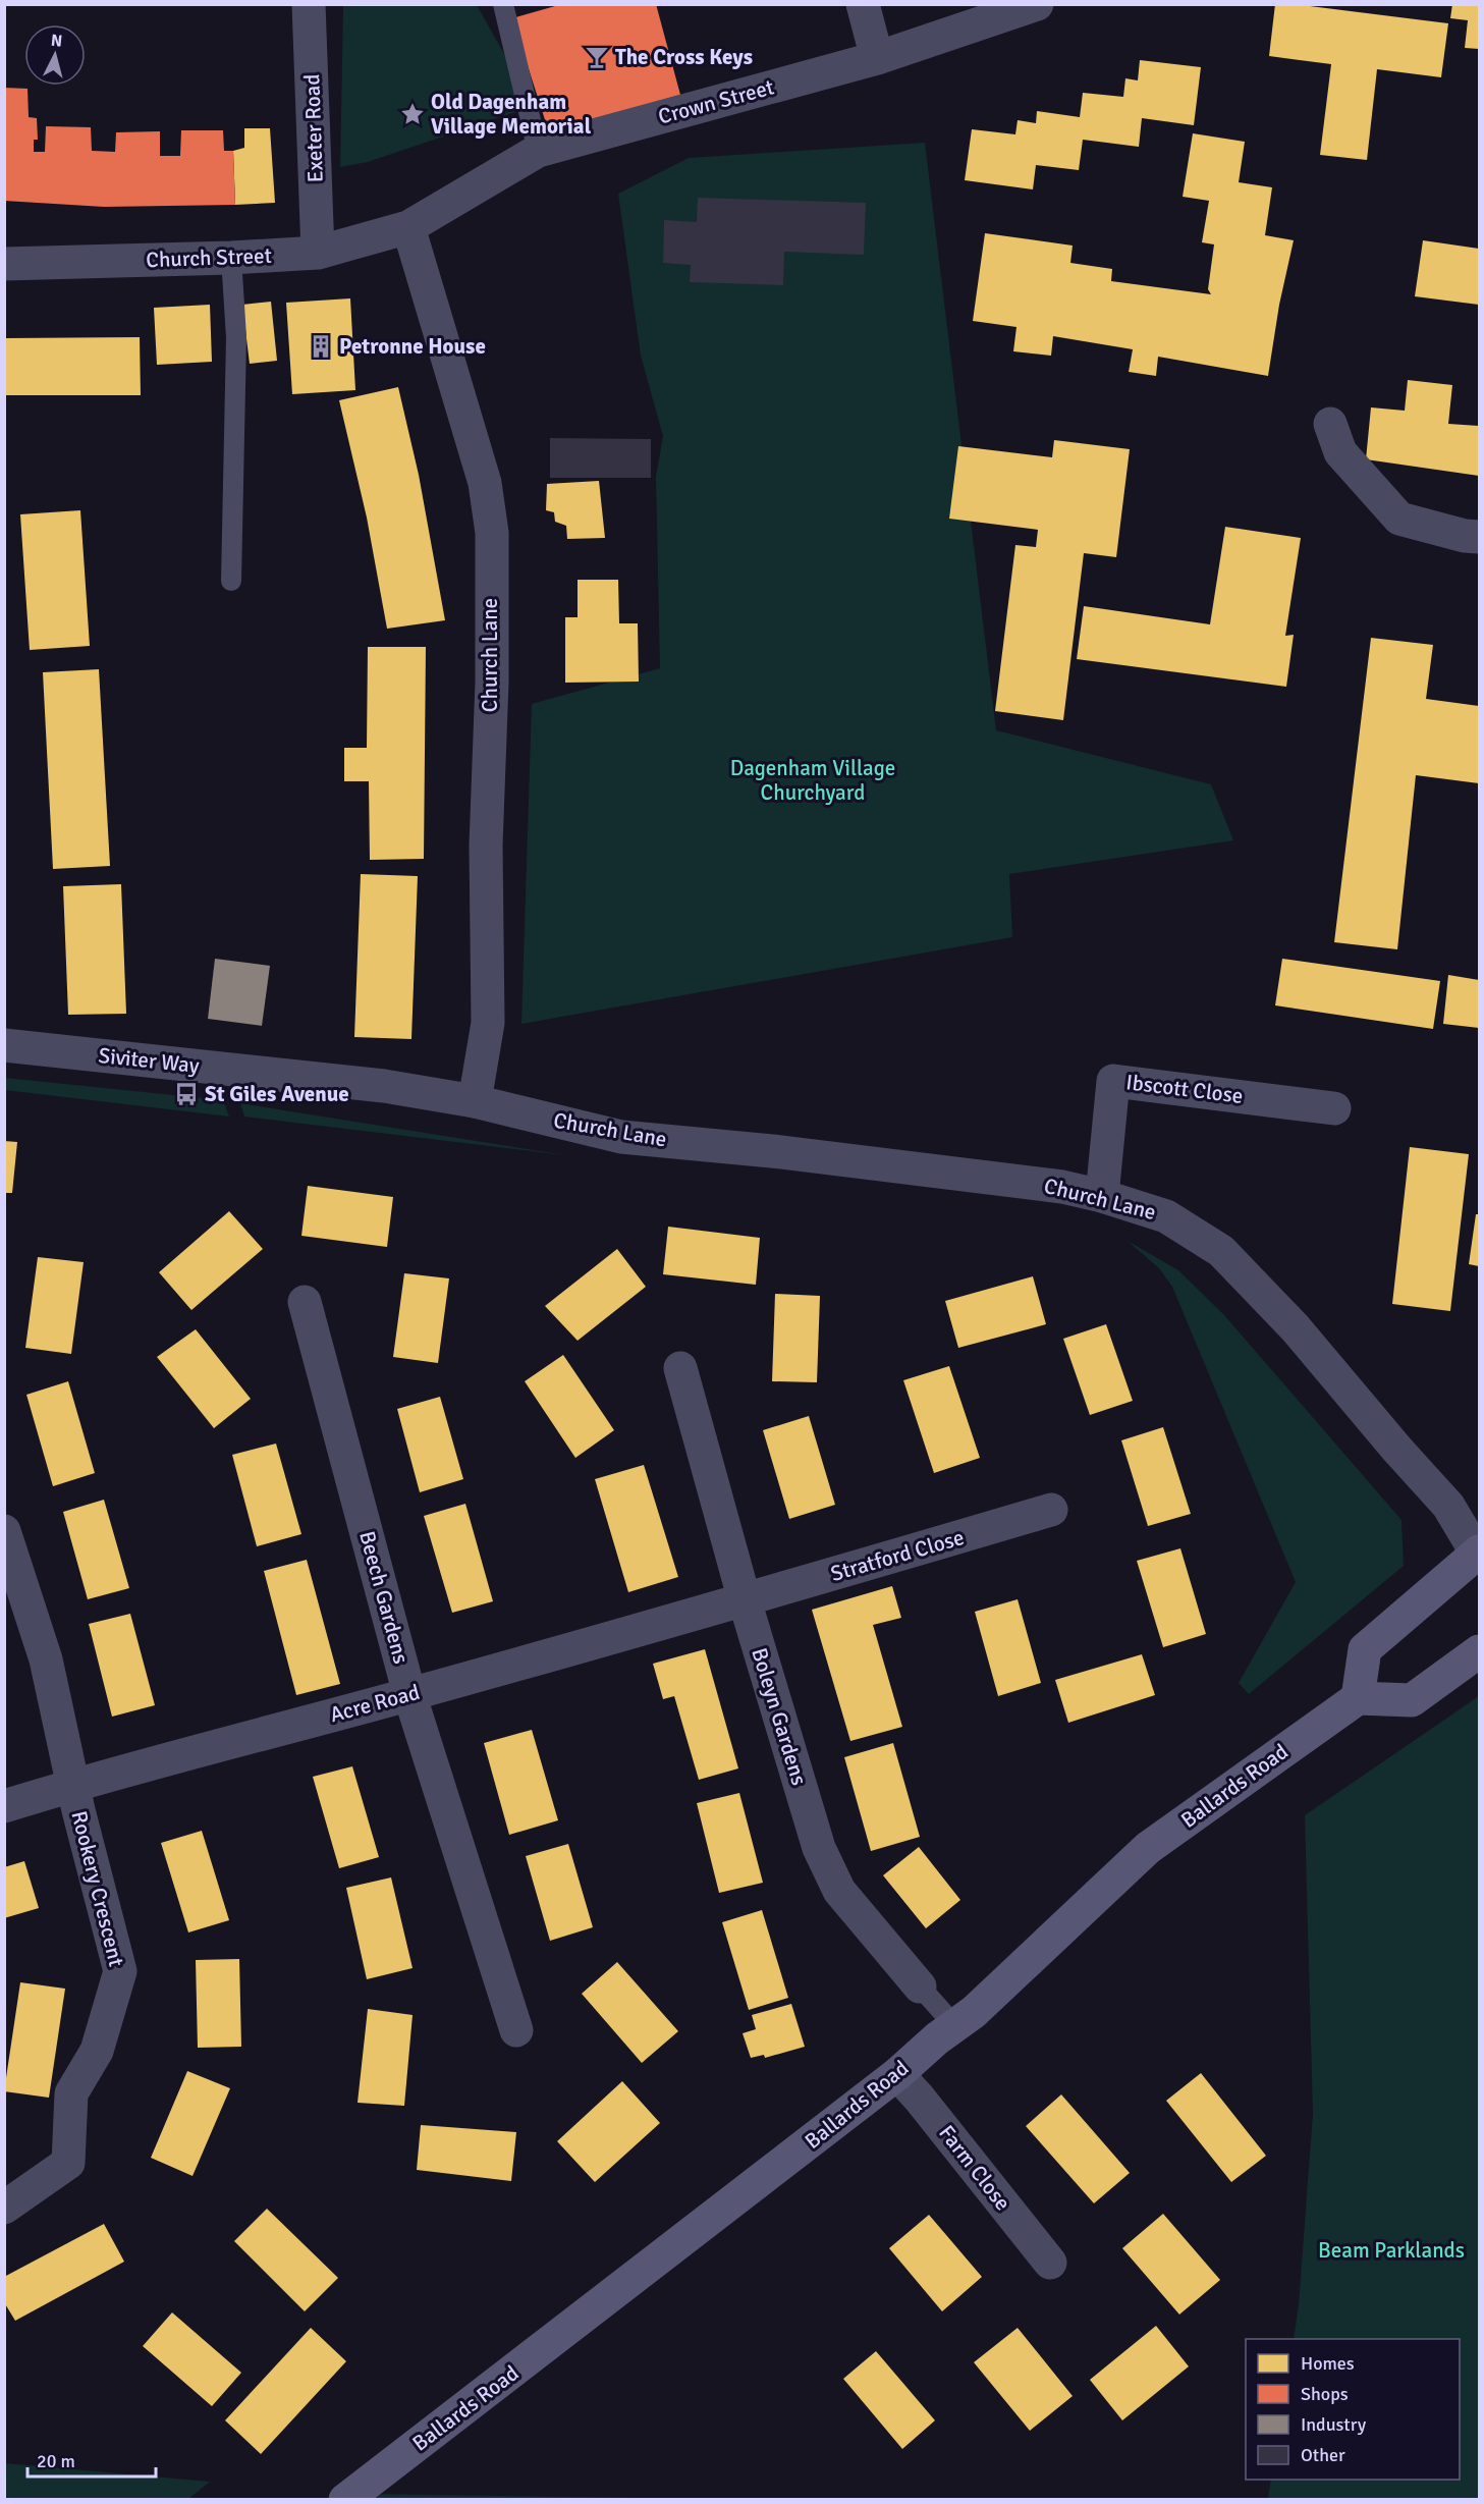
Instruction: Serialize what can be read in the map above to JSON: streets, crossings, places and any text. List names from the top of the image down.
{
  "streets": {
    "main road": ["Ballards Road"],
    "street": [
      "Crown Street",
      "Exeter Road",
      "Church Street",
      "Church Lane",
      "Siviter Way",
      "Ibscott Close",
      "Stratford Close",
      "Beech Gardens",
      "Acre Road",
      "Boleyn Gardens",
      "Rookery Crescent",
      "Farm Close"
    ]
  },
  "crossings": [
    ["Crown Street", "Church Street"],
    ["Crown Street", "Church Lane"],
    ["Exeter Road", "Church Street"],
    ["Church Street", "Church Lane"],
    ["Church Lane", "Siviter Way"],
    ["Church Lane", "Ibscott Close"],
    ["Stratford Close", "Acre Road"],
    ["Stratford Close", "Boleyn Gardens"],
    ["Beech Gardens", "Acre Road"],
    ["Acre Road", "Boleyn Gardens"],
    ["Acre Road", "Rookery Crescent"],
    ["Boleyn Gardens", "Ballards Road"],
    ["Ballards Road", "Farm Close"]
  ],
  "parks": ["Dagenham Village Churchyard", "Beam Parklands"],
  "places": {
    "bar": ["The Cross Keys"],
    "place": ["Old Dagenham Village Memorial"],
    "building": ["Petronne House"],
    "bus stop": ["St Giles Avenue"]
  },
  "legend": [
    "Homes",
    "Shops",
    "Industry",
    "Other"
  ],
  "scale_bar": "20 m",
  "north": "top"
}
